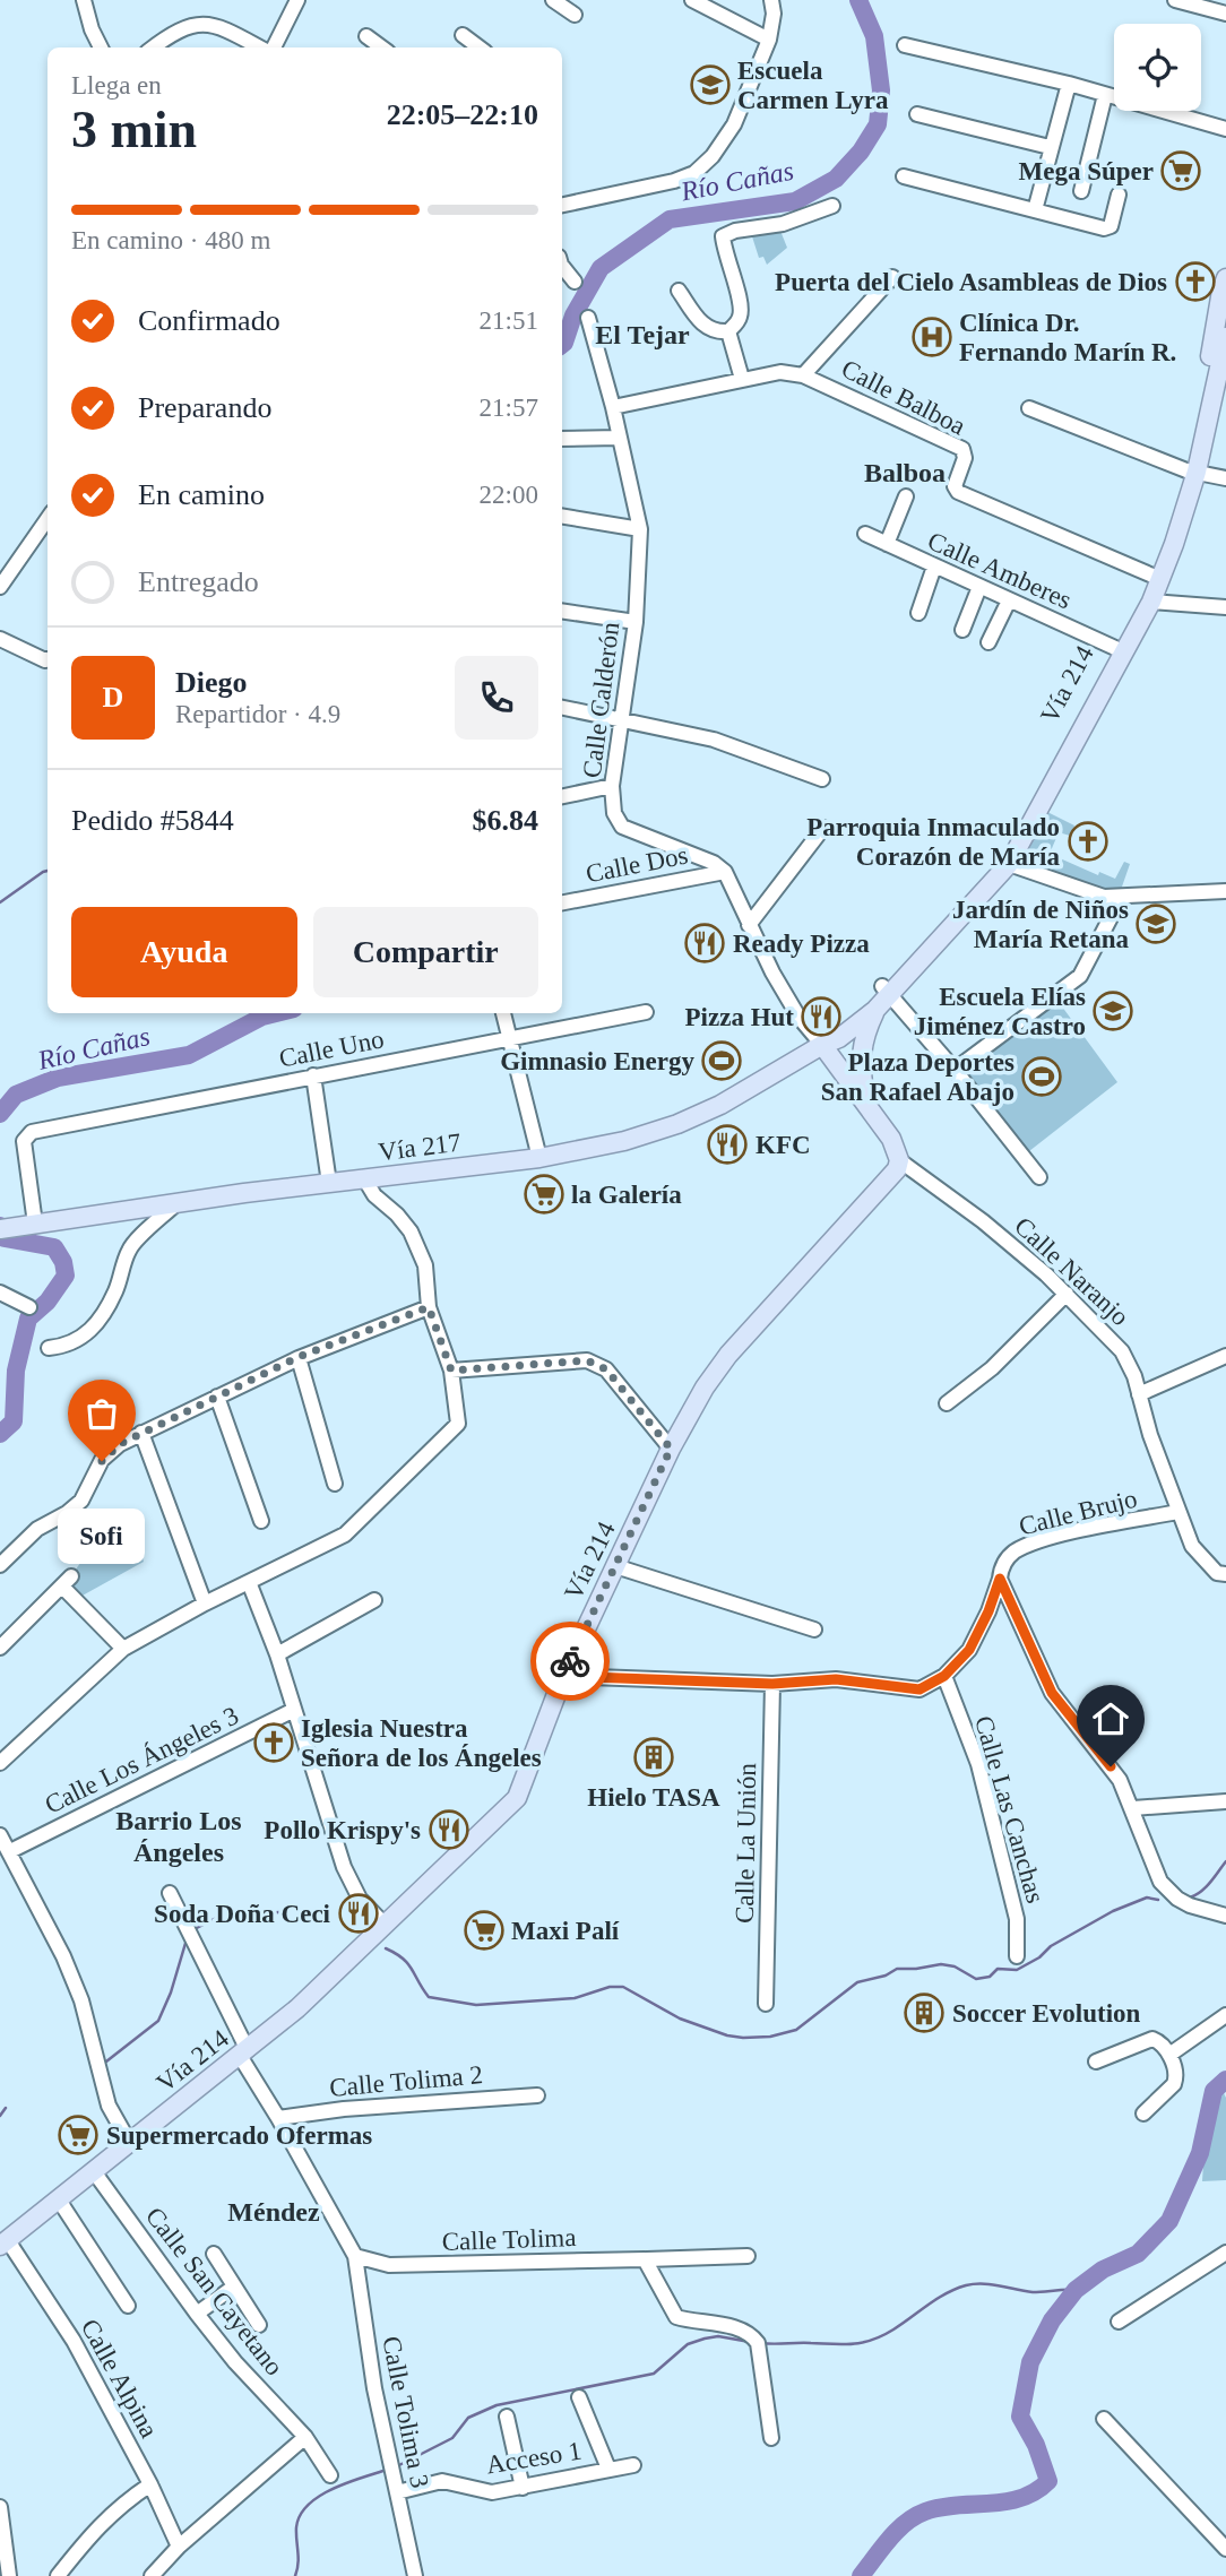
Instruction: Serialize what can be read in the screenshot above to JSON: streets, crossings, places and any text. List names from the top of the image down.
{
  "streets": {
    "main road": ["Vía 214", "Vía 217"],
    "street": [
      "Calle Balboa",
      "Calle Amberes",
      "Calle Calderón",
      "Calle Dos",
      "Calle Uno",
      "Calle Naranjo",
      "Calle Brujo",
      "Calle Los Ángeles 3",
      "Calle Las Canchas",
      "Calle La Unión",
      "Calle Tolima 2",
      "Calle Tolima",
      "Calle San Cayetano",
      "Calle Alpina",
      "Calle Tolima 3",
      "Acceso 1"
    ]
  },
  "crossings": [
    ["Calle Balboa", "Vía 214"],
    ["Calle Balboa", "Calle Calderón"],
    ["Calle Amberes", "Vía 214"],
    ["Vía 214", "Vía 217"],
    ["Vía 214", "Calle Naranjo"],
    ["Vía 214", "Calle San Cayetano"],
    ["Vía 214", "Calle Alpina"],
    ["Calle Calderón", "Calle Dos"],
    ["Calle Uno", "Vía 217"],
    ["Calle Naranjo", "Calle Brujo"],
    ["Calle Brujo", "Calle Las Canchas"],
    ["Calle Tolima", "Calle Tolima 3"],
    ["Calle Tolima 3", "Acceso 1"]
  ],
  "districts": [
    "El Tejar",
    "Balboa",
    "Barrio Los Ángeles",
    "Méndez"
  ],
  "water": ["Río Cañas"],
  "places": {
    "school or university": ["Escuela Carmen Lyra", "Jardín de Niños María Retana", "Escuela Elías Jiménez Castro"],
    "supermarket": [
      "Mega Súper",
      "la Galería",
      "Maxi Palí",
      "Supermercado Ofermas"
    ],
    "church": ["Puerta del Cielo Asambleas de Dios", "Parroquia Inmaculado Corazón de María", "Iglesia Nuestra Señora de los Ángeles"],
    "hospital": ["Clínica Dr. Fernando Marín R."],
    "restaurant": [
      "Ready Pizza",
      "Pizza Hut",
      "KFC",
      "Pollo Krispy's",
      "Soda Doña Ceci"
    ],
    "sports": ["Gimnasio Energy", "Plaza Deportes San Rafael Abajo"],
    "other": ["Sofi"],
    "building": ["Hielo TASA", "Soccer Evolution"]
  },
  "page": {
    "heading": ["3 min", "Llega en", "22:05–22:10"],
    "panel": [
      "Diego",
      "Repartidor · 4.9",
      "Pedido #5844",
      "$6.84"
    ],
    "bar": "En camino · 480 m",
    "list": [
      ["Confirmado", "21:51"],
      ["Preparando", "21:57"],
      ["En camino", "22:00"],
      "Entregado"
    ],
    "round": "D",
    "buttons": ["Ayuda", "Compartir"],
    "bubble": "Sofi"
  }
}
